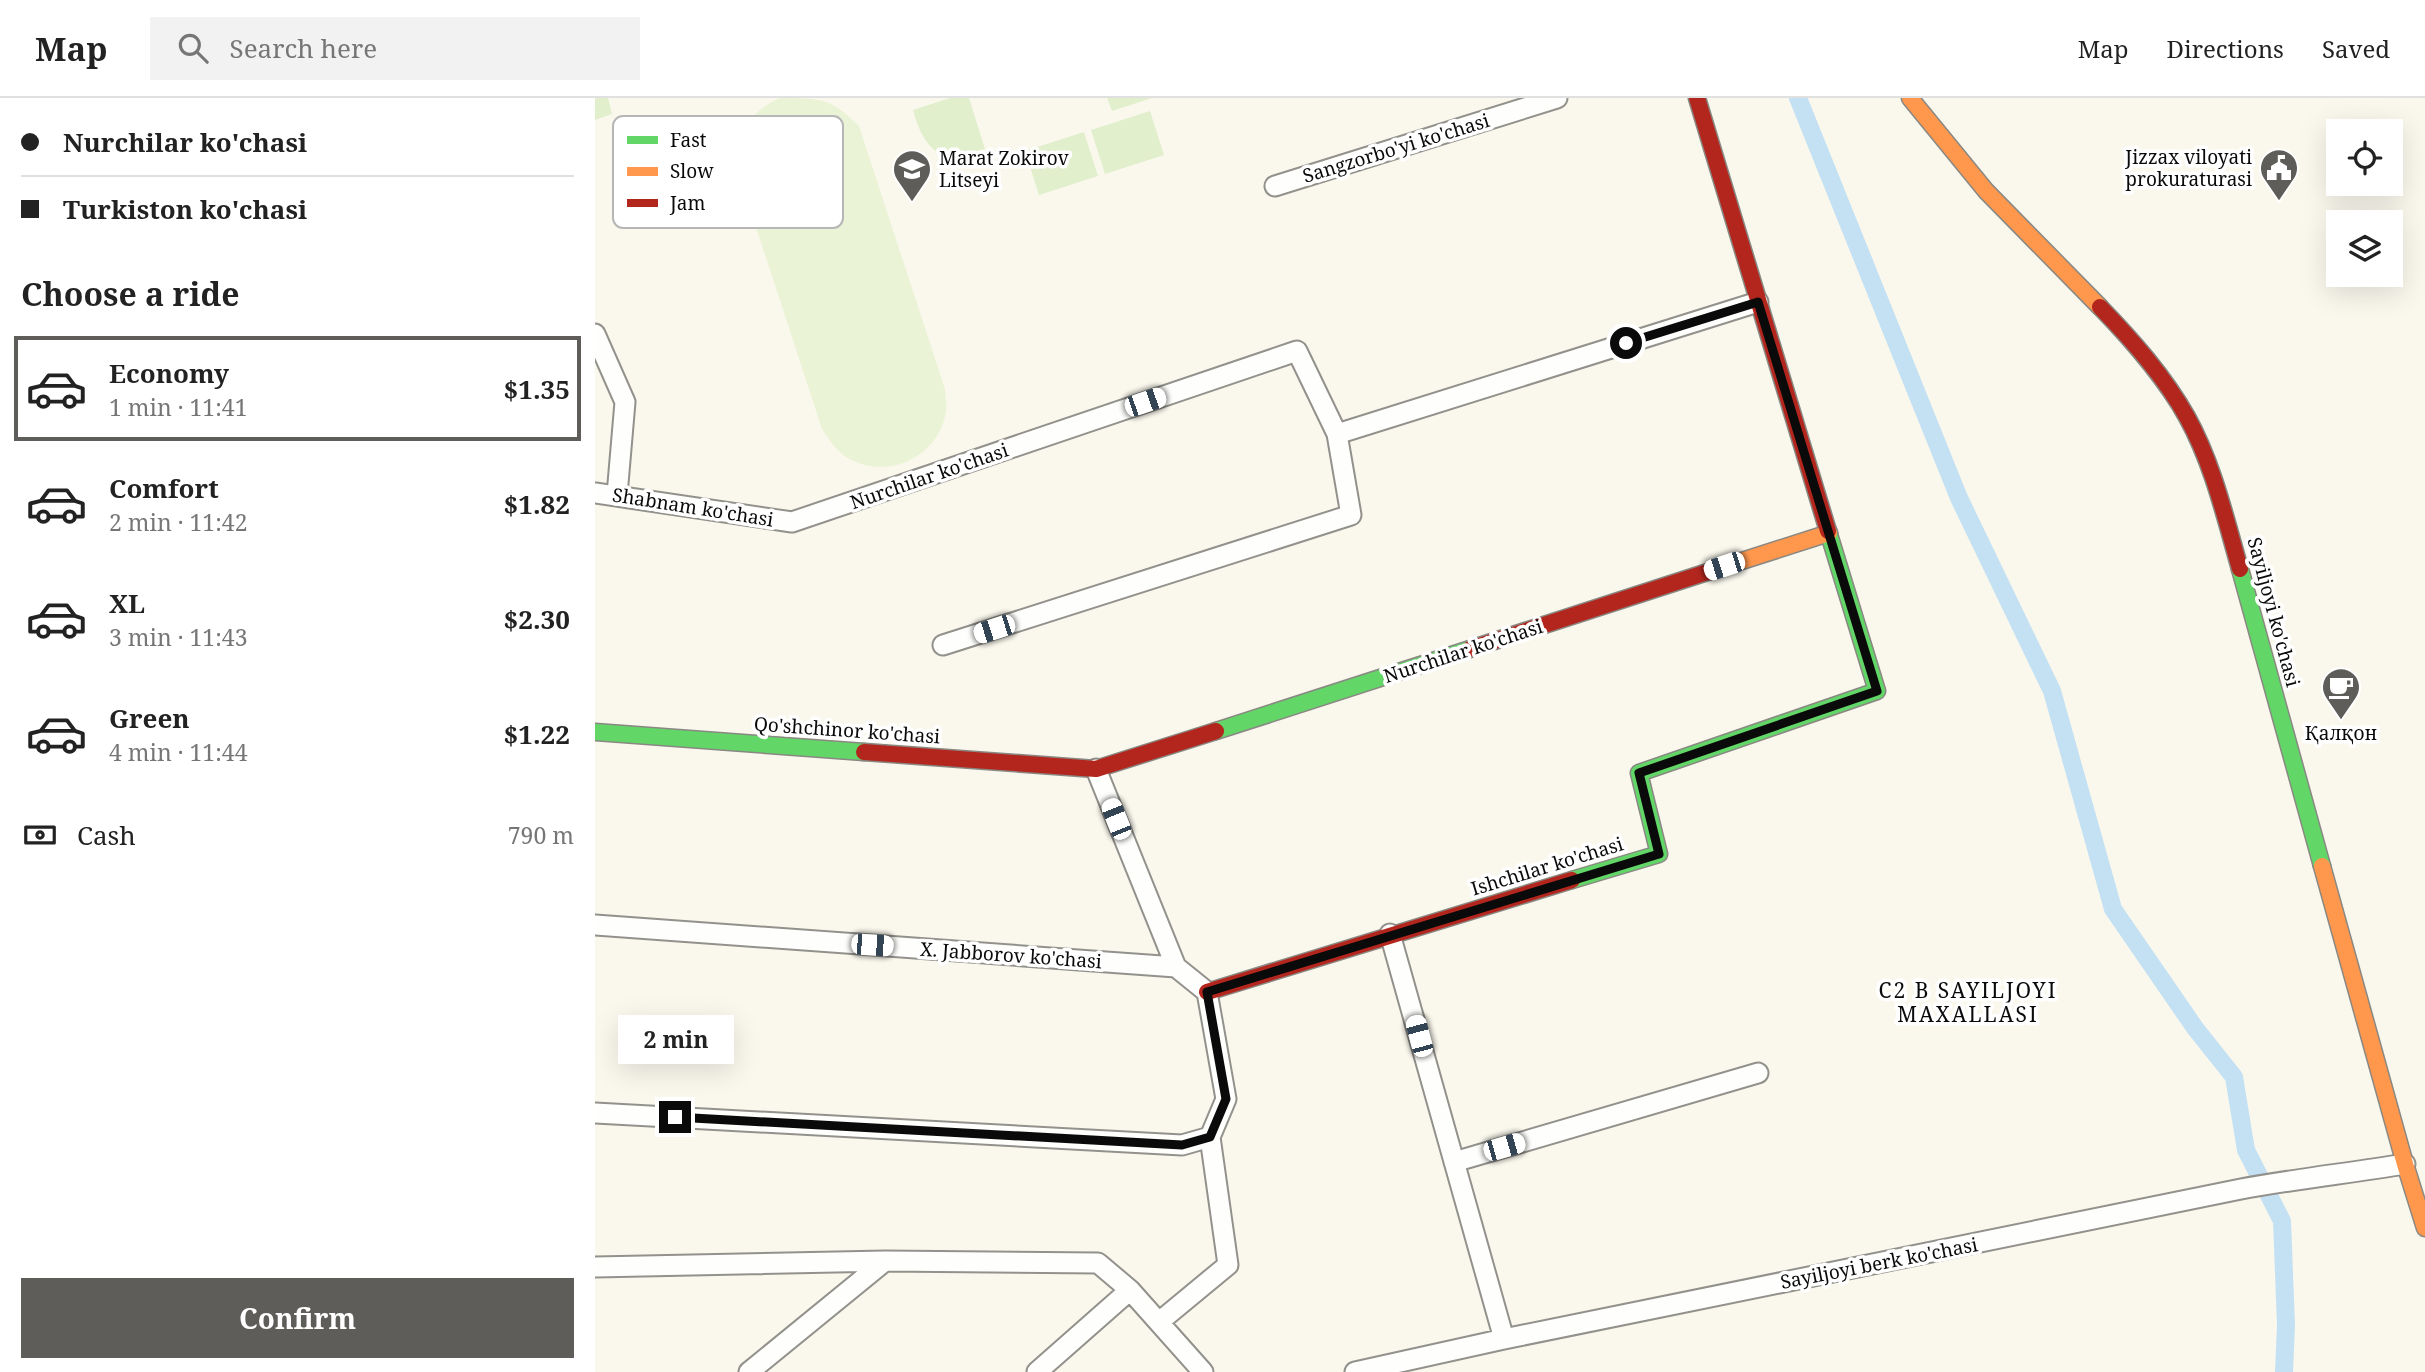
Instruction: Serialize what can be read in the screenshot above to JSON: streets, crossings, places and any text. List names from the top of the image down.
{
  "streets": {
    "street": [
      "Sangzorbo'yi ko'chasi",
      "Nurchilar ko'chasi",
      "Shabnam ko'chasi",
      "Sayiljoyi ko'chasi",
      "Qo'shchinor ko'chasi",
      "Ishchilar ko'chasi",
      "X. Jabborov ko'chasi",
      "Sayiljoyi berk ko'chasi"
    ]
  },
  "crossings": [
    ["Nurchilar ko'chasi", "Shabnam ko'chasi"],
    ["Nurchilar ko'chasi", "Qo'shchinor ko'chasi"],
    ["Nurchilar ko'chasi", "Ishchilar ko'chasi"],
    ["Sayiljoyi ko'chasi", "Sayiljoyi berk ko'chasi"]
  ],
  "districts": ["C2 B SAYILJOYI MAXALLASI"],
  "places": {
    "public building": ["Jizzax viloyati prokuraturasi"],
    "school or university": ["Marat Zokirov Litseyi"],
    "cafe": ["Қалқон"]
  },
  "legend": ["Fast", "Slow", "Jam"],
  "page": {
    "header": "Map",
    "search": "Search here",
    "nav": ["Map", "Directions", "Saved"],
    "banner": ["Nurchilar ko'chasi", "Turkiston ko'chasi"],
    "heading": "Choose a ride",
    "list": [
      {
        "name": "Economy",
        "note": "1 min · 11:41",
        "value": "$1.35"
      },
      {
        "name": "Comfort",
        "note": "2 min · 11:42",
        "value": "$1.82"
      },
      {
        "name": "XL",
        "note": "3 min · 11:43",
        "value": "$2.30"
      },
      {
        "name": "Green",
        "note": "4 min · 11:44",
        "value": "$1.22"
      }
    ],
    "pay": ["Cash", "790 m"],
    "bubble": "2 min",
    "buttons": "Confirm"
  }
}
